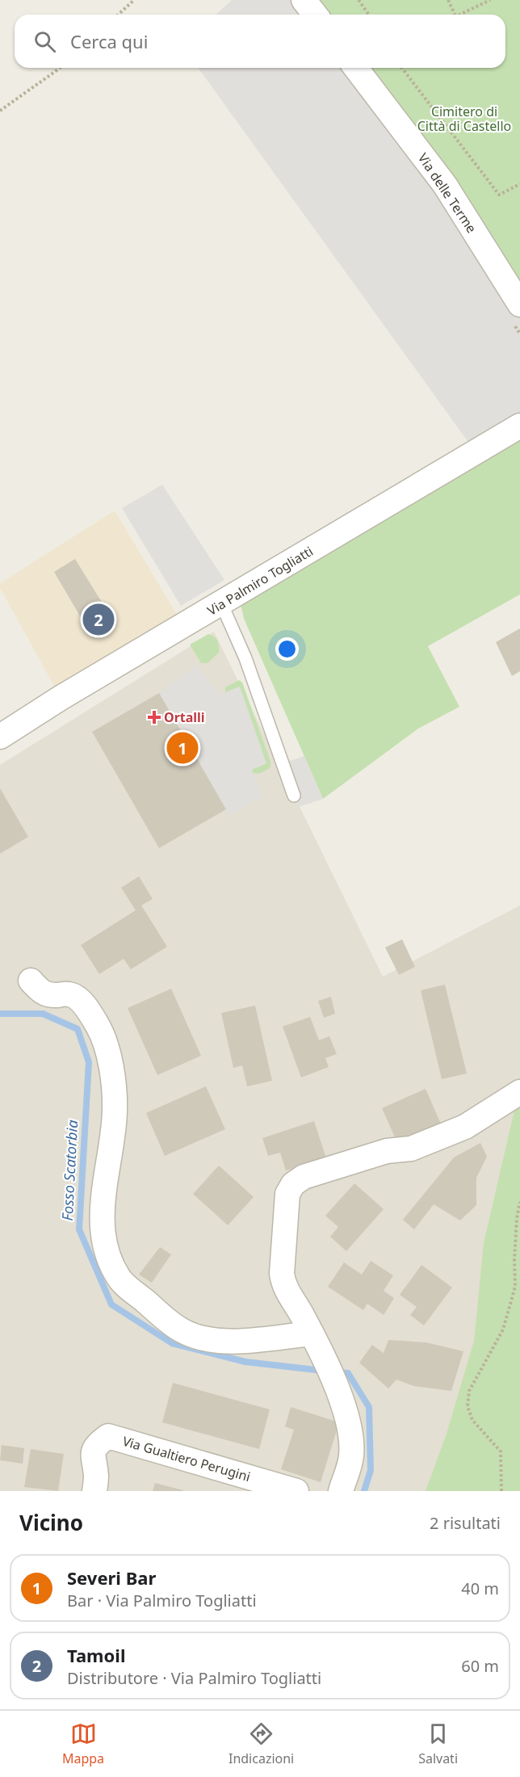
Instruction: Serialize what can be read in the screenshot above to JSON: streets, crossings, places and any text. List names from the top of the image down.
{
  "streets": {
    "street": ["Via delle Terme", "Via Palmiro Togliatti", "Via Gualtiero Perugini"]
  },
  "water": ["Fosso Scatorbia"],
  "parks": ["Cimitero di Città di Castello"],
  "places": {
    "health": ["Ortalli"]
  },
  "page": {
    "search": "Cerca qui",
    "pins": ["2", "1"],
    "heading": ["Vicino", "2 risultati"],
    "list": [
      {
        "mark": "1",
        "name": "Severi Bar",
        "note": "Bar · Via Palmiro Togliatti",
        "value": "40 m"
      },
      {
        "mark": "2",
        "name": "Tamoil",
        "note": "Distributore · Via Palmiro Togliatti",
        "value": "60 m"
      }
    ],
    "nav": ["Mappa", "Indicazioni", "Salvati"]
  }
}
